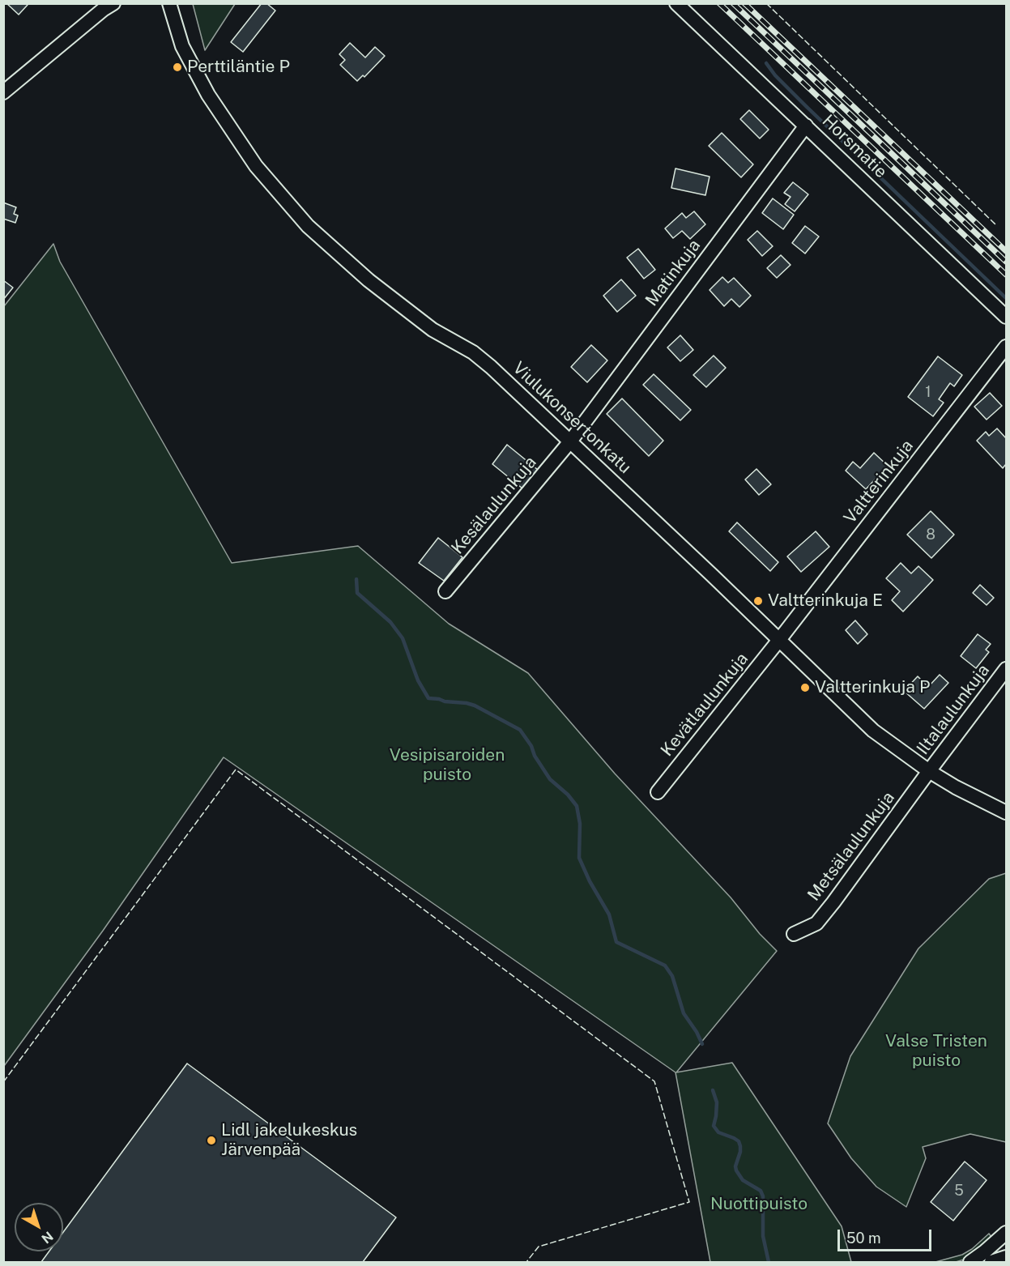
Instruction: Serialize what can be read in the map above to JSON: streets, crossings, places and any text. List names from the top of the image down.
{
  "streets": {
    "street": [
      "Horsmatie",
      "Matinkuja",
      "Viulukonsertonkatu",
      "Valtterinkuja",
      "Kesälaulunkuja",
      "Kevätlaulunkuja",
      "Iltalaulunkuja",
      "Metsälaulunkuja"
    ]
  },
  "crossings": [
    ["Horsmatie", "Matinkuja"],
    ["Matinkuja", "Viulukonsertonkatu"],
    ["Matinkuja", "Kesälaulunkuja"],
    ["Viulukonsertonkatu", "Valtterinkuja"],
    ["Viulukonsertonkatu", "Kesälaulunkuja"],
    ["Viulukonsertonkatu", "Kevätlaulunkuja"],
    ["Viulukonsertonkatu", "Iltalaulunkuja"],
    ["Viulukonsertonkatu", "Metsälaulunkuja"],
    ["Valtterinkuja", "Kevätlaulunkuja"],
    ["Iltalaulunkuja", "Metsälaulunkuja"]
  ],
  "parks": ["Vesipisaroiden puisto", "Valse Tristen puisto", "Nuottipuisto"],
  "places": [
    "Perttiläntie P",
    "Valtterinkuja E",
    "Valtterinkuja P",
    "Lidl jakelukeskus Järvenpää"
  ],
  "house_numbers": ["1", "8", "5"],
  "scale_bar": "50 m",
  "north": "bottom right"
}
